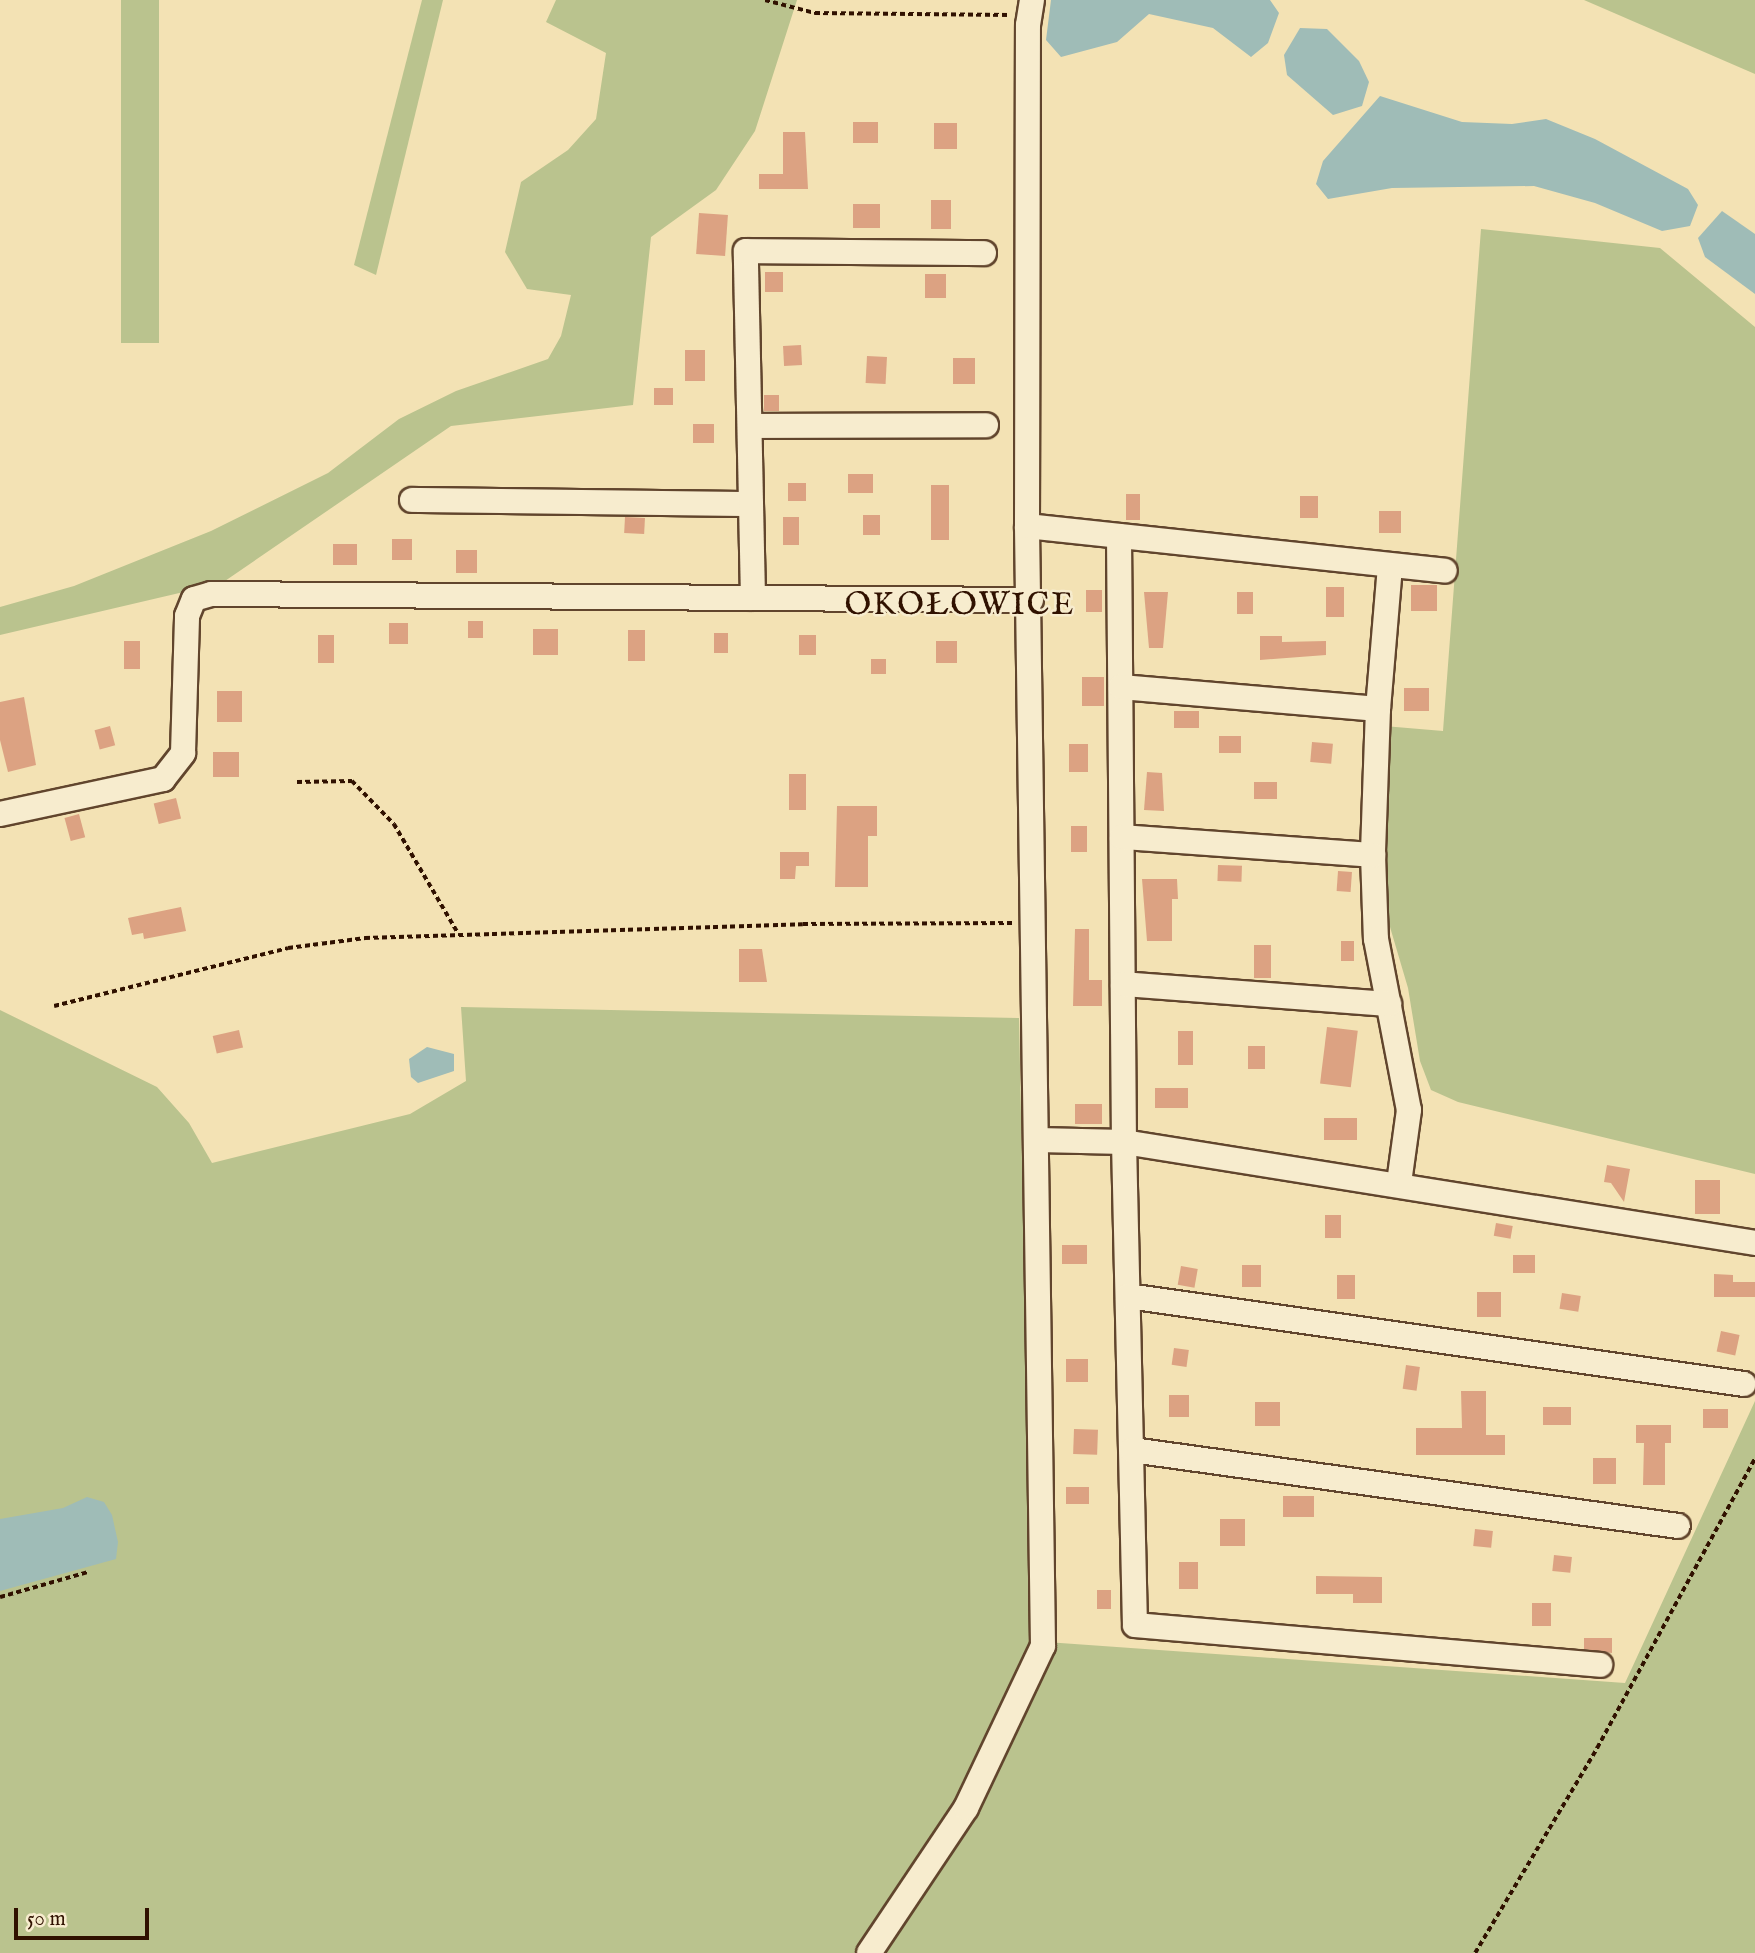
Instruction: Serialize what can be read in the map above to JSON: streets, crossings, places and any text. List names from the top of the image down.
{
  "districts": ["OKOŁOWICE"],
  "scale_bar": "50 m"
}
